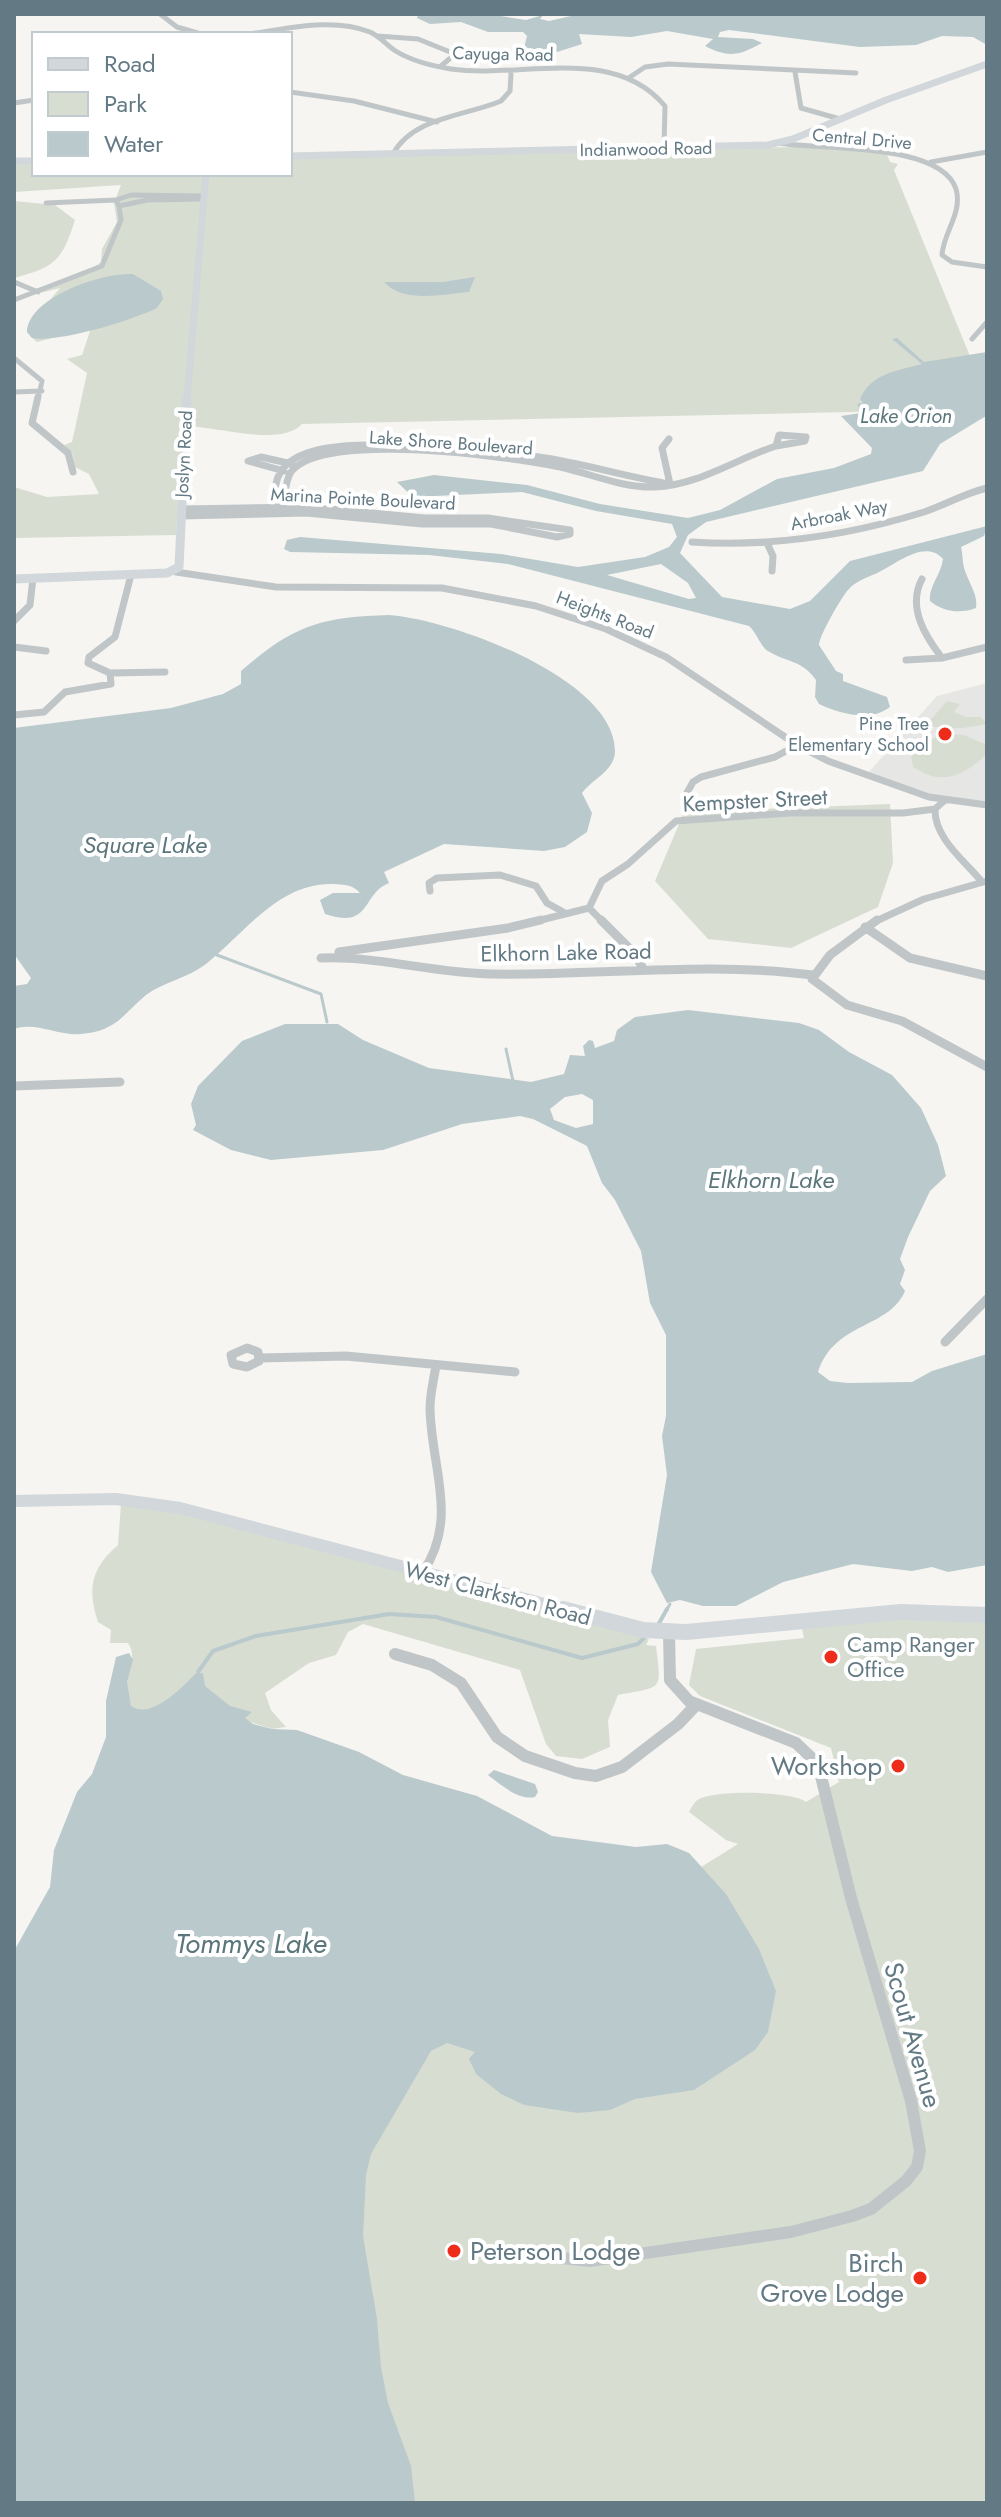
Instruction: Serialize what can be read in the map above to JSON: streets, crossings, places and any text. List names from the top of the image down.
{
  "streets": {
    "street": [
      "Cayuga Road",
      "Central Drive",
      "Indianwood Road",
      "Lake Shore Boulevard",
      "Joslyn Road",
      "Marina Pointe Boulevard",
      "Arbroak Way",
      "Heights Road",
      "Kempster Street",
      "Elkhorn Lake Road",
      "West Clarkston Road",
      "Scout Avenue"
    ]
  },
  "crossings": [
    ["Central Drive", "Indianwood Road"],
    ["Joslyn Road", "Marina Pointe Boulevard"],
    ["Joslyn Road", "Heights Road"],
    ["West Clarkston Road", "Scout Avenue"]
  ],
  "water": [
    "Lake Orion",
    "Square Lake",
    "Elkhorn Lake",
    "Tommys Lake"
  ],
  "places": [
    "Pine Tree Elementary School",
    "Camp Ranger Office",
    "Workshop",
    "Peterson Lodge",
    "Birch Grove Lodge"
  ],
  "legend": ["Road", "Park", "Water"]
}
